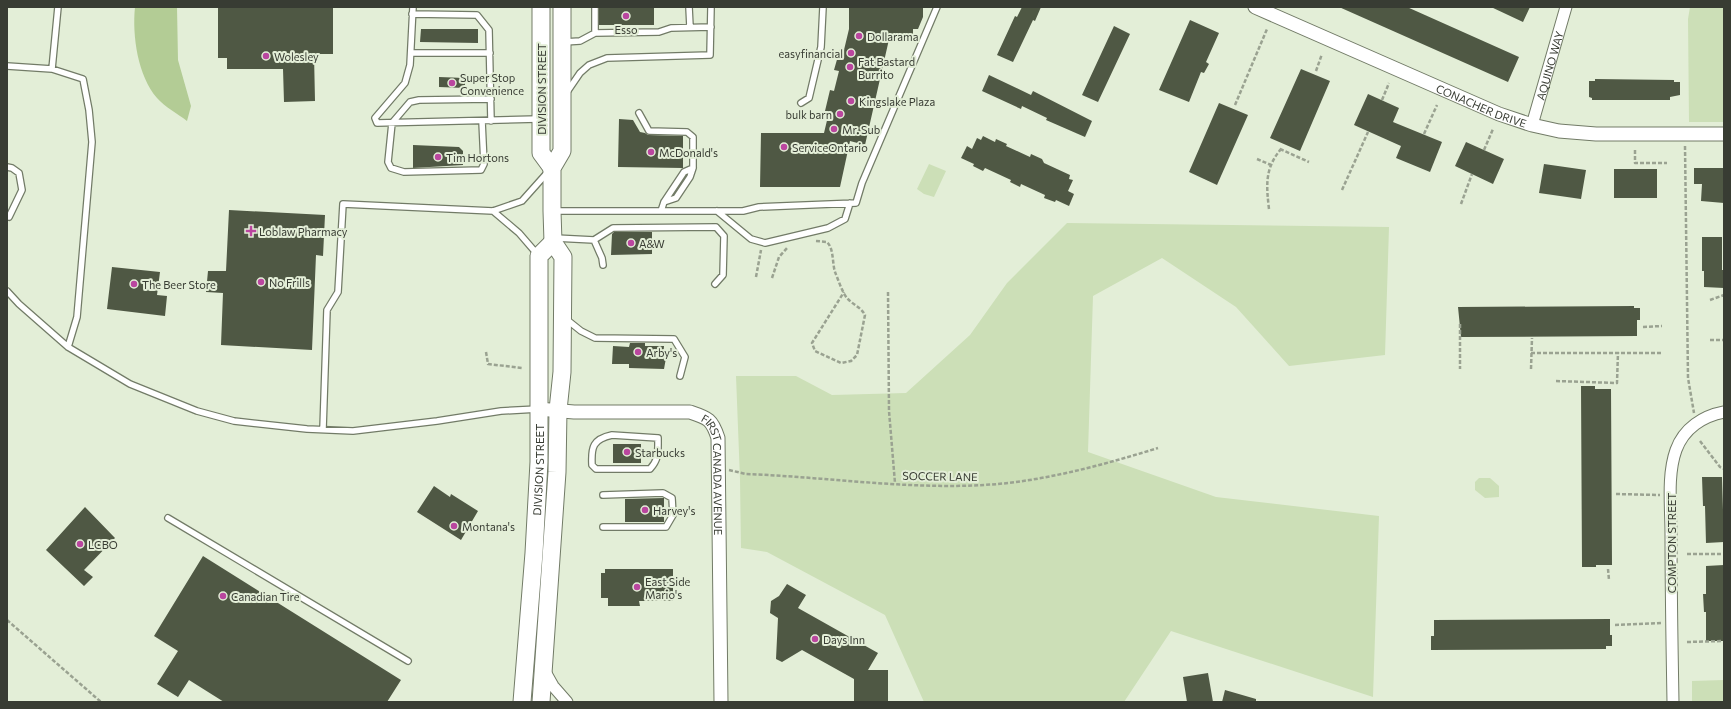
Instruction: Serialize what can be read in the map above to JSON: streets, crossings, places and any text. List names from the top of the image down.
{
  "streets": {
    "main road": ["DIVISION STREET"],
    "street": [
      "AQUINO WAY",
      "CONACHER DRIVE",
      "FIRST CANADA AVENUE",
      "COMPTON STREET"
    ],
    "path": ["SOCCER LANE"]
  },
  "crossings": [
    ["AQUINO WAY", "CONACHER DRIVE"],
    ["DIVISION STREET", "FIRST CANADA AVENUE"],
    ["SOCCER LANE", "FIRST CANADA AVENUE"]
  ],
  "places": {
    "other": [
      "Esso",
      "Dollarama",
      "easyfinancial",
      "Wolesley",
      "Fat Bastard Burrito",
      "Super Stop Convenience",
      "Kingslake Plaza",
      "bulk barn",
      "Mr. Sub",
      "ServiceOntario",
      "McDonald's",
      "Tim Hortons",
      "A&W",
      "No Frills",
      "The Beer Store",
      "Arby's",
      "Starbucks",
      "Harvey's",
      "Montana's",
      "LCBO",
      "East Side Mario's",
      "Canadian Tire",
      "Days Inn"
    ],
    "health": ["Loblaw Pharmacy"]
  }
}
